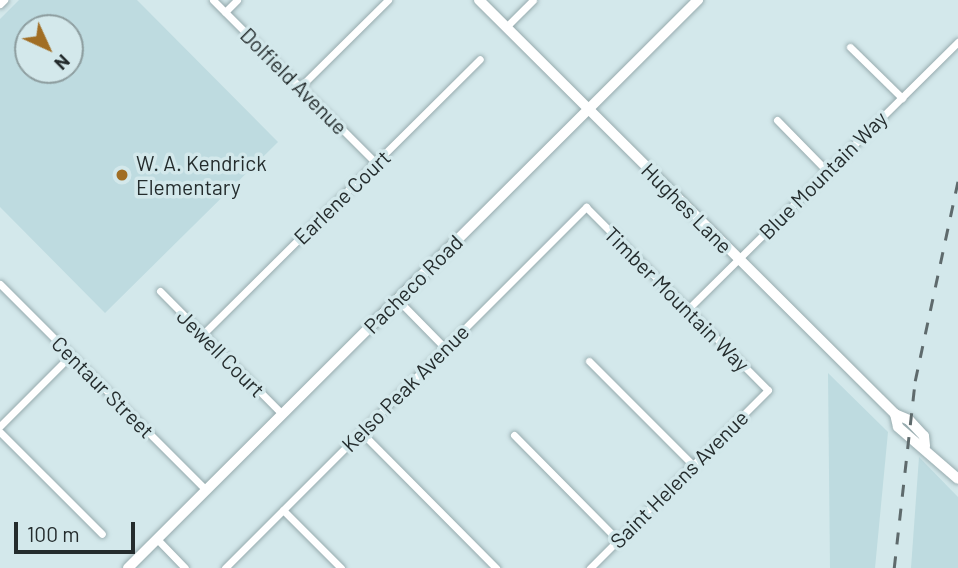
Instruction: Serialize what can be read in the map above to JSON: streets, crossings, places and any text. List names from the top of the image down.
{
  "streets": {
    "street": [
      "Dolfield Avenue",
      "Blue Mountain Way",
      "Earlene Court",
      "Hughes Lane",
      "Pacheco Road",
      "Timber Mountain Way",
      "Jewell Court",
      "Centaur Street",
      "Kelso Peak Avenue",
      "Saint Helens Avenue"
    ]
  },
  "crossings": [
    ["Dolfield Avenue", "Earlene Court"],
    ["Blue Mountain Way", "Hughes Lane"],
    ["Blue Mountain Way", "Timber Mountain Way"],
    ["Earlene Court", "Jewell Court"],
    ["Hughes Lane", "Pacheco Road"],
    ["Pacheco Road", "Jewell Court"],
    ["Pacheco Road", "Centaur Street"],
    ["Timber Mountain Way", "Kelso Peak Avenue"],
    ["Timber Mountain Way", "Saint Helens Avenue"]
  ],
  "places": ["W. A. Kendrick Elementary"],
  "scale_bar": "100 m",
  "north": "bottom right"
}
